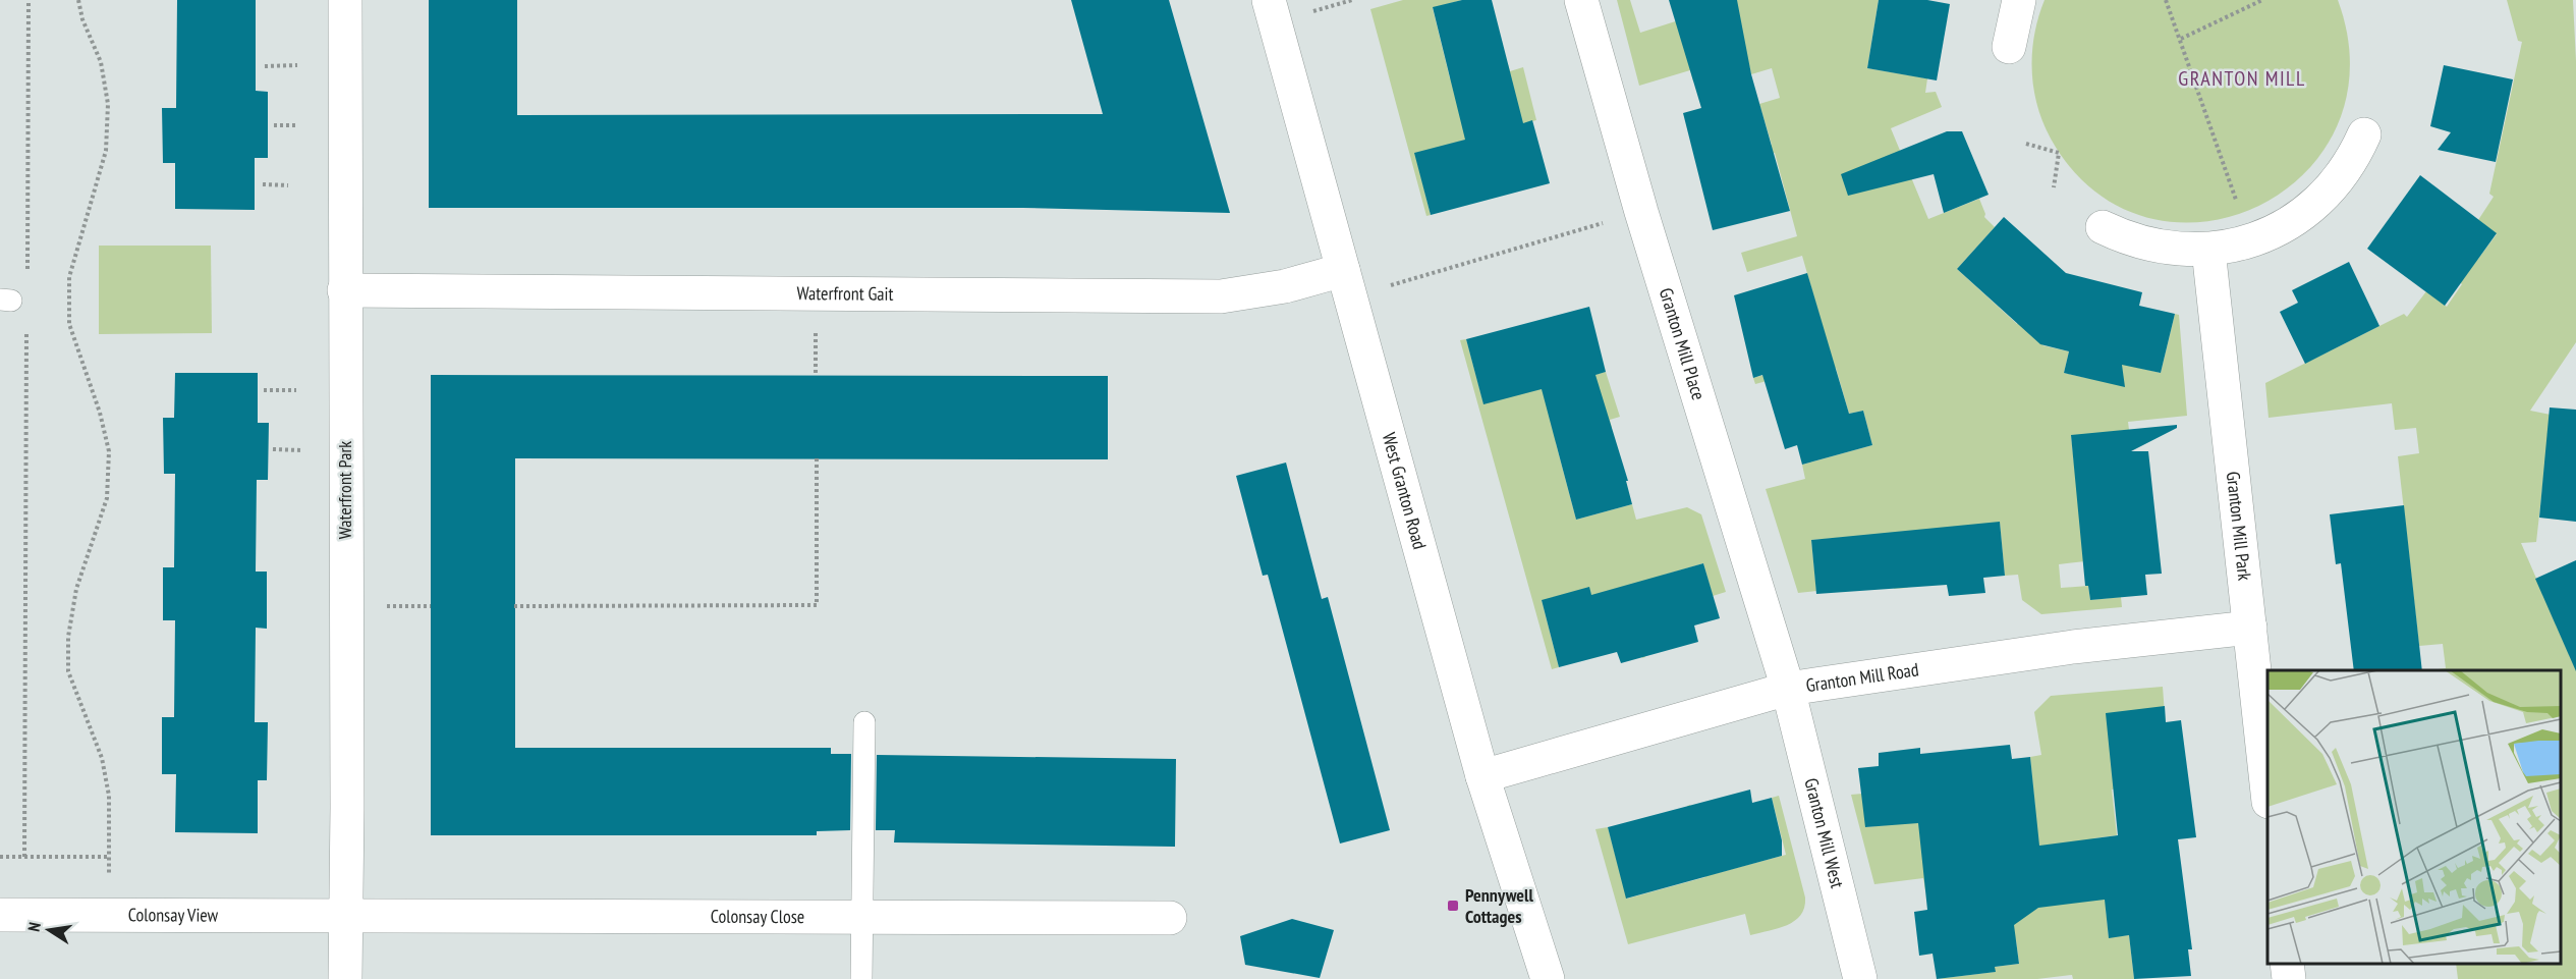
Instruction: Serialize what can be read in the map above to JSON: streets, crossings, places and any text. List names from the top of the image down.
{
  "streets": {
    "street": [
      "Waterfront Gait",
      "Granton Mill Place",
      "Waterfront Park",
      "West Granton Road",
      "Granton Mill Park",
      "Granton Mill Road",
      "Granton Mill West",
      "Colonsay View",
      "Colonsay Close"
    ]
  },
  "crossings": [
    ["Waterfront Gait", "Waterfront Park"],
    ["Waterfront Gait", "West Granton Road"],
    ["Granton Mill Place", "Granton Mill Road"],
    ["Granton Mill Place", "Granton Mill West"],
    ["Waterfront Park", "Colonsay View"],
    ["Waterfront Park", "Colonsay Close"],
    ["West Granton Road", "Granton Mill Road"],
    ["Granton Mill Park", "Granton Mill Road"],
    ["Granton Mill Road", "Granton Mill West"],
    ["Colonsay View", "Colonsay Close"]
  ],
  "districts": ["GRANTON MILL"],
  "places": {
    "transit": ["Pennywell Cottages"]
  },
  "north": "left"
}
